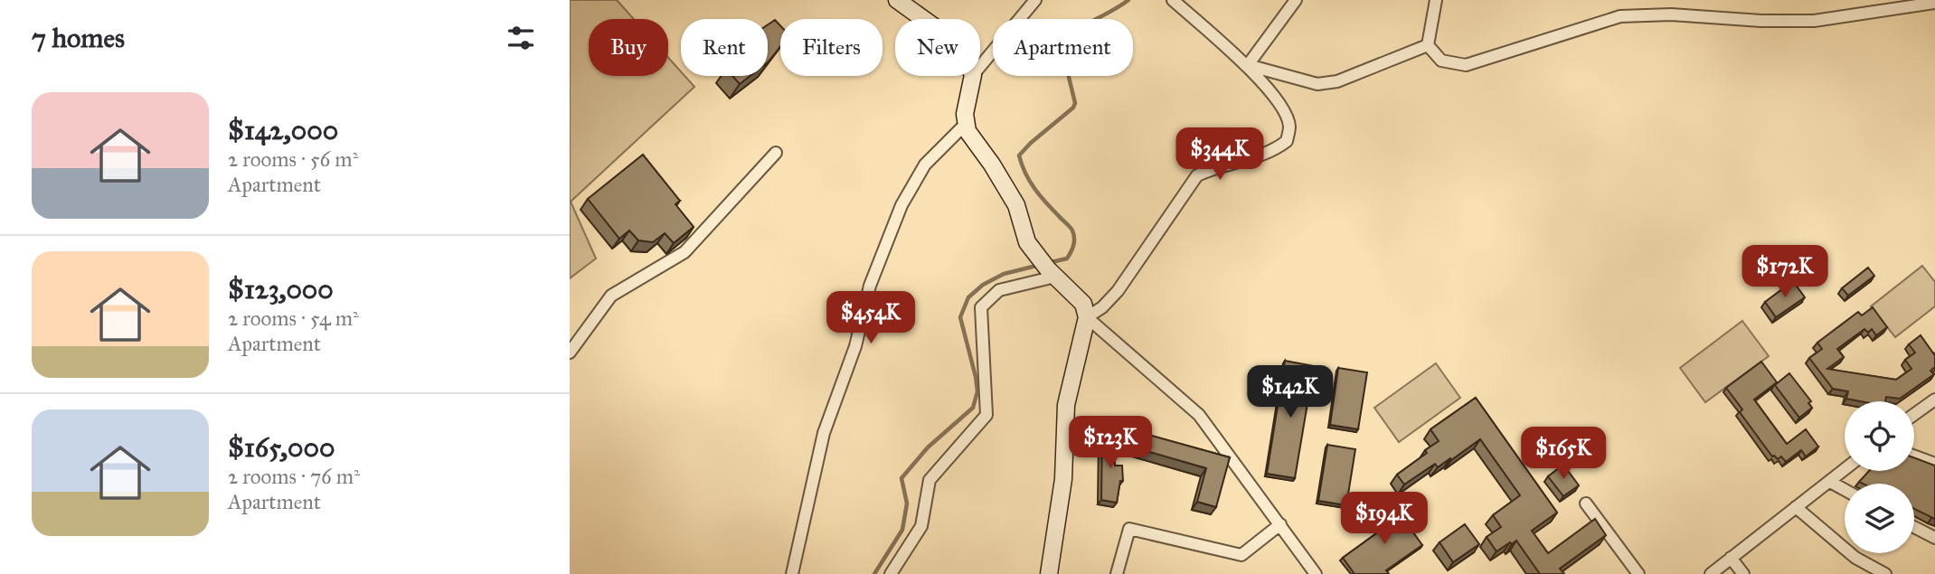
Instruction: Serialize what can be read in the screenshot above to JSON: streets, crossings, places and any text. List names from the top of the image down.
{
  "page": {
    "heading": "7 homes",
    "chip": [
      "Buy",
      "Rent",
      "Filters",
      "New",
      "Apartment"
    ],
    "list": [
      {
        "name": "$142,000",
        "note": "2 rooms · 56 m² · Apartment"
      },
      {
        "name": "$123,000",
        "note": "2 rooms · 54 m² · Apartment"
      },
      {
        "name": "$165,000",
        "note": "2 rooms · 76 m² · Apartment"
      }
    ],
    "price": [
      "$344K",
      "$172K",
      "$454K",
      "$142K",
      "$123K",
      "$165K",
      "$194K"
    ]
  }
}
